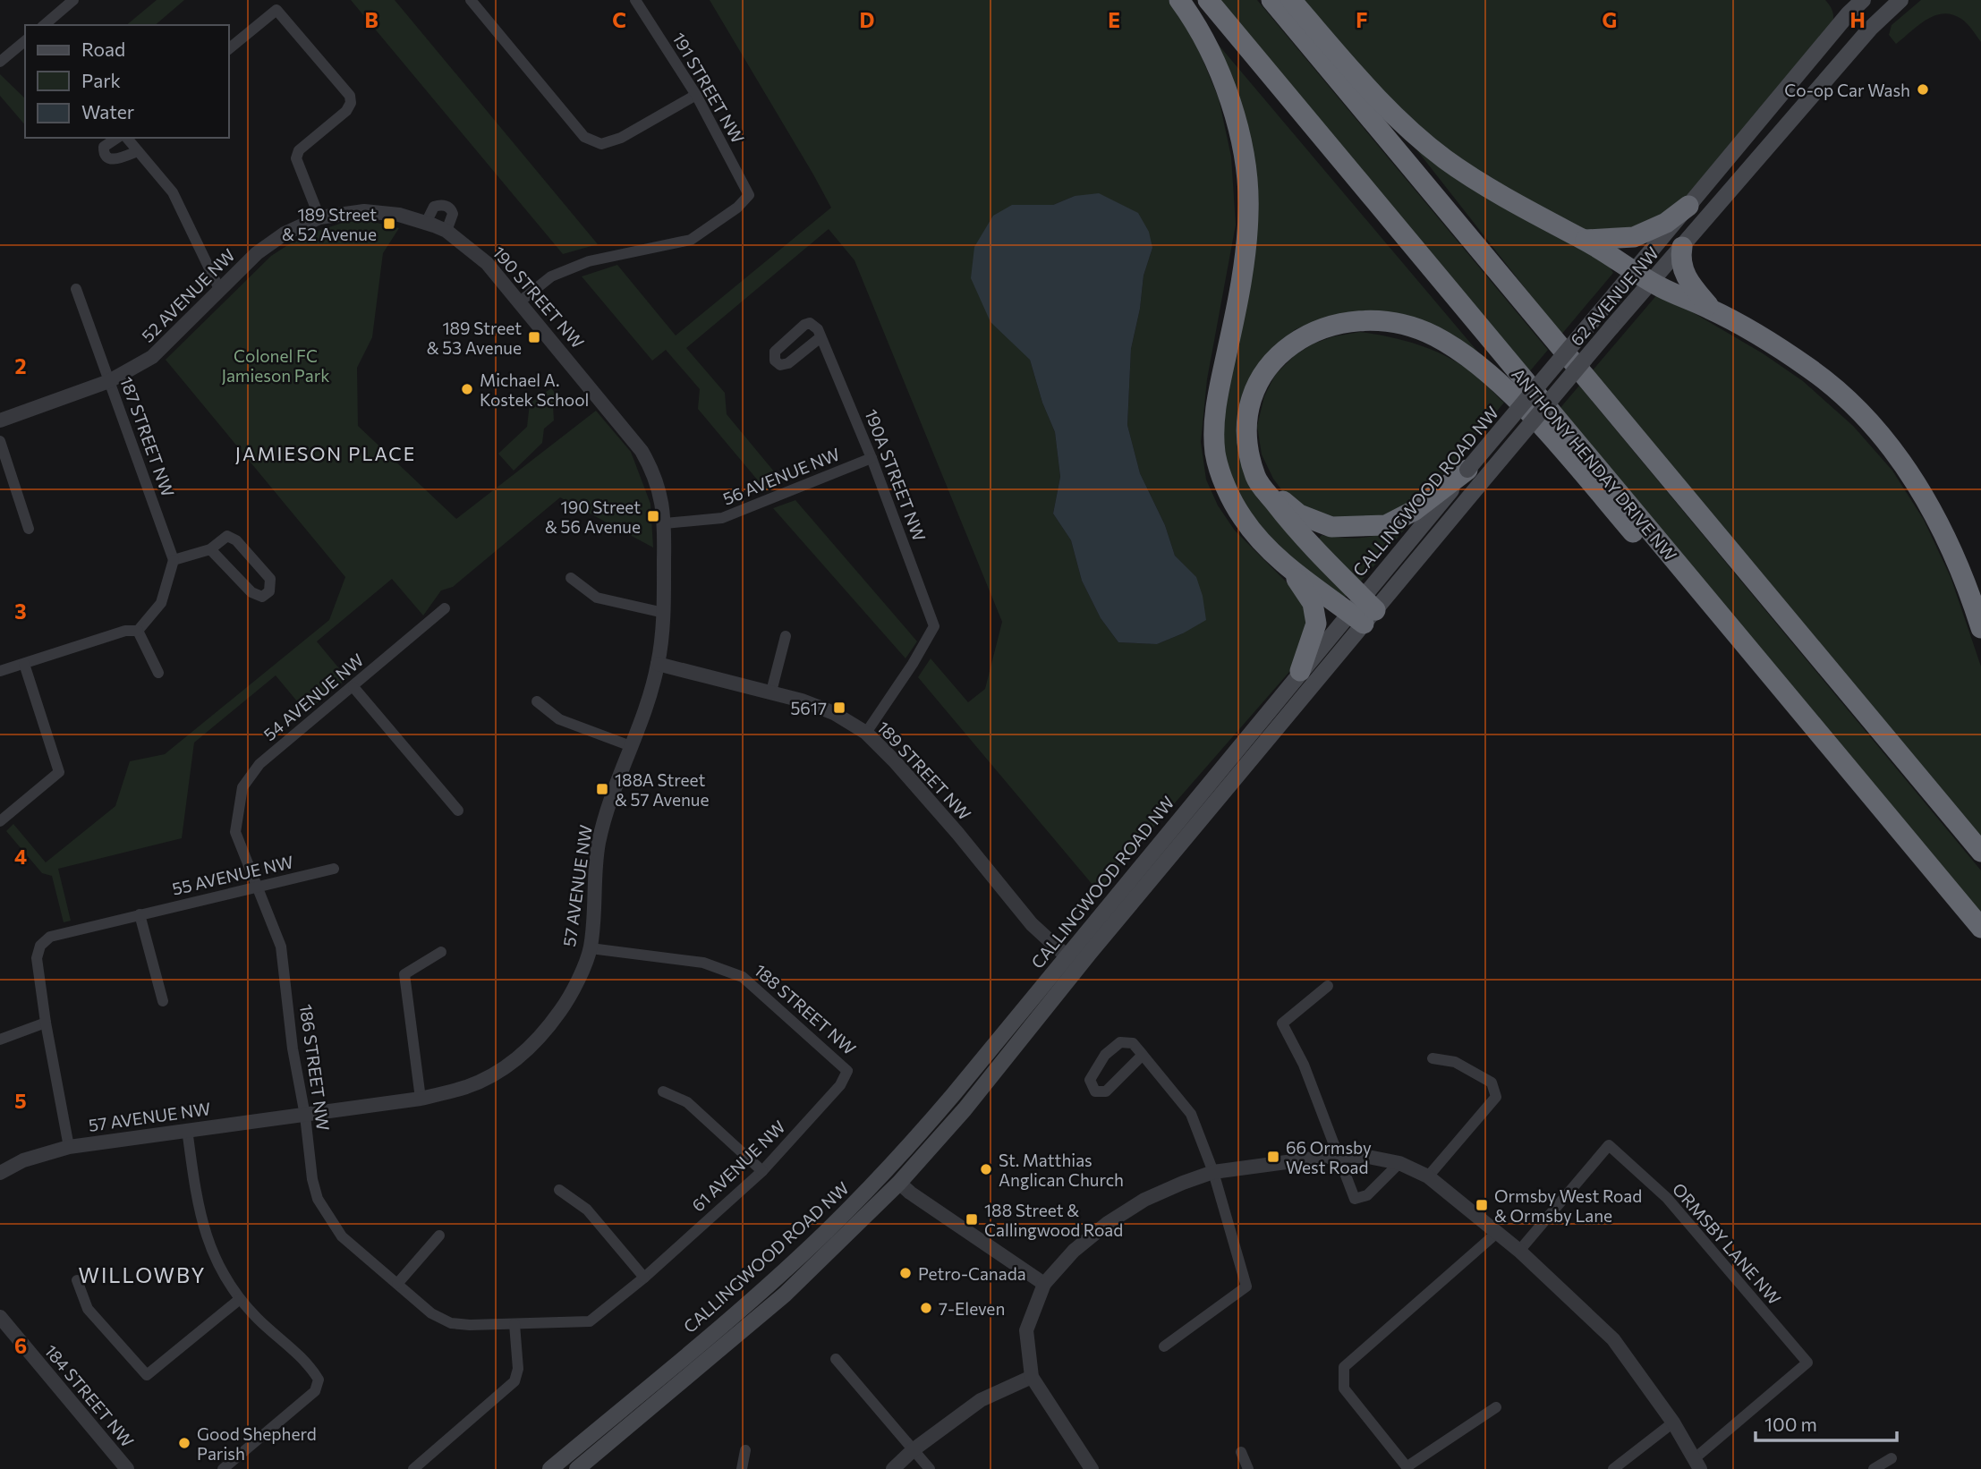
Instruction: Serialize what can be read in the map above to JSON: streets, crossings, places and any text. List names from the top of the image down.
{
  "streets": {
    "highway": ["ANTHONY HENDAY DRIVE NW"],
    "main road": ["62 AVENUE NW", "CALLINGWOOD ROAD NW"],
    "street": [
      "191 STREET NW",
      "52 AVENUE NW",
      "190 STREET NW",
      "187 STREET NW",
      "190A STREET NW",
      "56 AVENUE NW",
      "54 AVENUE NW",
      "189 STREET NW",
      "55 AVENUE NW",
      "57 AVENUE NW",
      "188 STREET NW",
      "186 STREET NW",
      "61 AVENUE NW",
      "ORMSBY LANE NW",
      "184 STREET NW"
    ]
  },
  "crossings": [
    ["191 STREET NW", "190 STREET NW"],
    ["52 AVENUE NW", "190 STREET NW"],
    ["52 AVENUE NW", "187 STREET NW"],
    ["62 AVENUE NW", "CALLINGWOOD ROAD NW"],
    ["190 STREET NW", "56 AVENUE NW"],
    ["190 STREET NW", "57 AVENUE NW"],
    ["190A STREET NW", "56 AVENUE NW"],
    ["190A STREET NW", "189 STREET NW"],
    ["56 AVENUE NW", "57 AVENUE NW"],
    ["CALLINGWOOD ROAD NW", "189 STREET NW"],
    ["54 AVENUE NW", "186 STREET NW"],
    ["189 STREET NW", "57 AVENUE NW"],
    ["55 AVENUE NW", "186 STREET NW"],
    ["57 AVENUE NW", "188 STREET NW"],
    ["57 AVENUE NW", "186 STREET NW"],
    ["188 STREET NW", "61 AVENUE NW"],
    ["186 STREET NW", "61 AVENUE NW"]
  ],
  "districts": ["JAMIESON PLACE", "WILLOWBY"],
  "parks": ["Colonel FC Jamieson Park"],
  "places": {
    "other": [
      "Co-op Car Wash",
      "Michael A. Kostek School",
      "St. Matthias Anglican Church",
      "Petro-Canada",
      "7-Eleven",
      "Good Shepherd Parish"
    ],
    "transit": [
      "189 Street & 52 Avenue",
      "189 Street & 53 Avenue",
      "190 Street & 56 Avenue",
      "5617",
      "188A Street & 57 Avenue",
      "66 Ormsby West Road",
      "Ormsby West Road & Ormsby Lane",
      "188 Street & Callingwood Road"
    ]
  },
  "legend": ["Road", "Park", "Water"],
  "scale_bar": "100 m",
  "grid": {
    "columns": [
      "B",
      "C",
      "D",
      "E",
      "F",
      "G",
      "H"
    ],
    "rows": [
      "2",
      "3",
      "4",
      "5",
      "6"
    ]
  }
}
